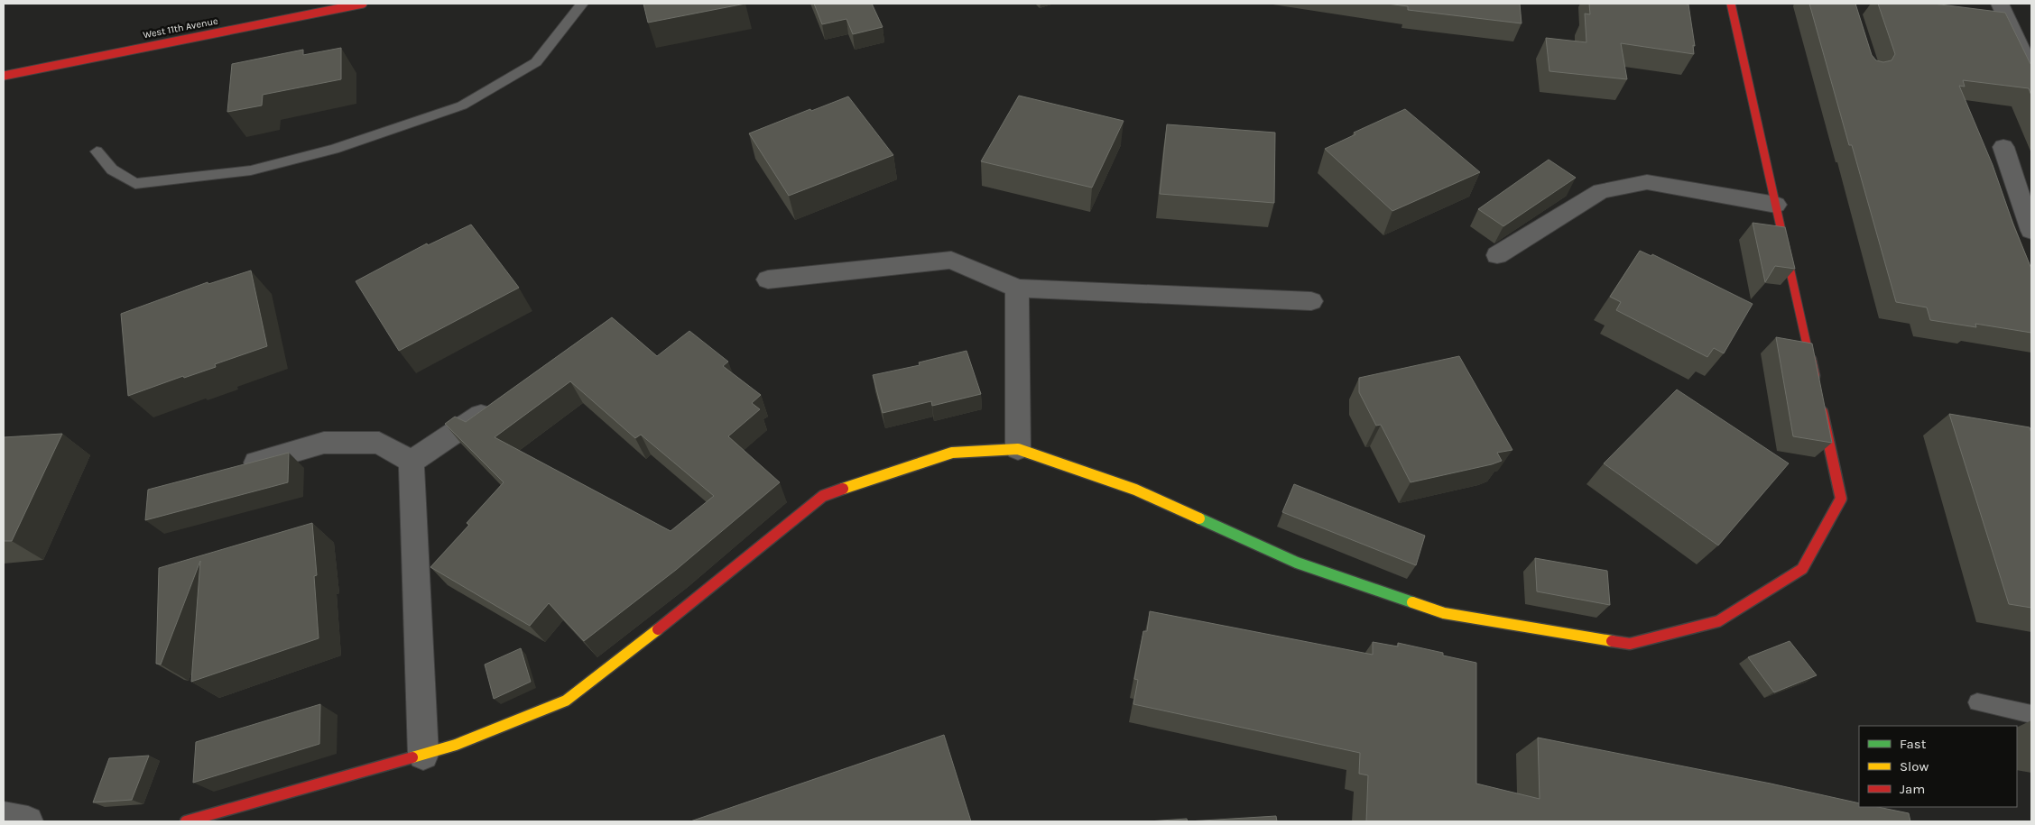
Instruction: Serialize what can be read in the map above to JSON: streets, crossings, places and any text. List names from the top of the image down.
{
  "streets": {
    "street": ["West 11th Avenue"]
  },
  "legend": ["Fast", "Slow", "Jam"]
}
